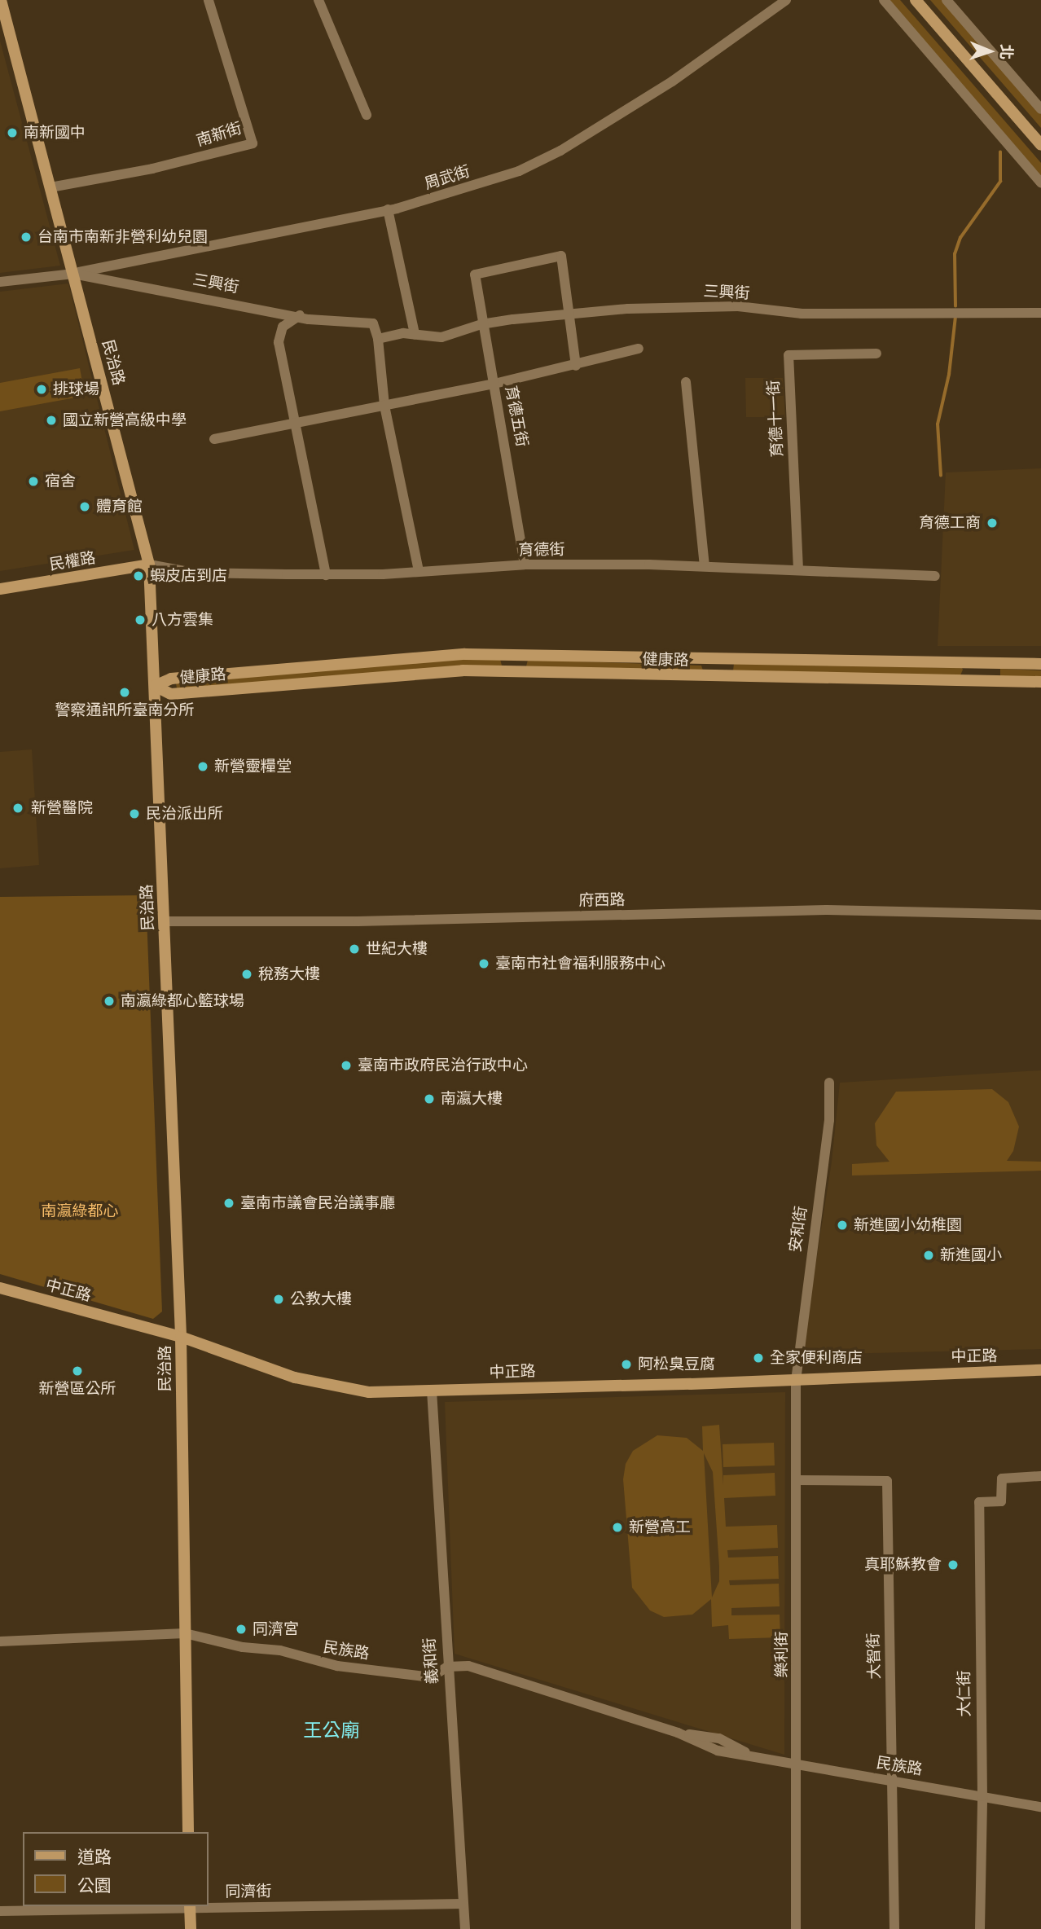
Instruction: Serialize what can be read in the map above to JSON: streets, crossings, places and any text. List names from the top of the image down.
{
  "streets": {
    "street": [
      "南新街",
      "周武街",
      "三興街",
      "民治路",
      "育德五街",
      "育德十一街",
      "育德街",
      "民權路",
      "健康路",
      "府西路",
      "安和街",
      "中正路",
      "民族路",
      "樂利街",
      "大智街",
      "義和街",
      "大仁街",
      "同濟街"
    ]
  },
  "crossings": [
    ["南新街", "民治路"],
    ["周武街", "三興街"],
    ["周武街", "民治路"],
    ["三興街", "民治路"],
    ["三興街", "育德五街"],
    ["民治路", "育德街"],
    ["民治路", "民權路"],
    ["民治路", "健康路"],
    ["民治路", "府西路"],
    ["民治路", "中正路"],
    ["民治路", "民族路"],
    ["育德五街", "育德街"],
    ["育德十一街", "育德街"],
    ["育德街", "民權路"],
    ["安和街", "中正路"],
    ["安和街", "樂利街"],
    ["中正路", "樂利街"],
    ["中正路", "義和街"],
    ["民族路", "樂利街"],
    ["民族路", "大智街"],
    ["民族路", "義和街"],
    ["民族路", "大仁街"],
    ["樂利街", "大智街"],
    ["義和街", "同濟街"]
  ],
  "districts": ["王公廟"],
  "parks": ["南瀛綠都心"],
  "places": [
    "南新國中",
    "台南市南新非營利幼兒園",
    "排球場",
    "國立新營高級中學",
    "宿舍",
    "體育館",
    "育德工商",
    "蝦皮店到店",
    "八方雲集",
    "警察通訊所臺南分所",
    "新營靈糧堂",
    "新營醫院",
    "民治派出所",
    "世紀大樓",
    "臺南市社會福利服務中心",
    "稅務大樓",
    "南瀛綠都心籃球場",
    "臺南市政府民治行政中心",
    "南瀛大樓",
    "臺南市議會民治議事廳",
    "新進國小幼稚園",
    "新進國小",
    "公教大樓",
    "全家便利商店",
    "阿松臭豆腐",
    "新營區公所",
    "新營高工",
    "真耶穌教會",
    "同濟宮"
  ],
  "legend": ["道路", "公園"],
  "north": "right"
}
